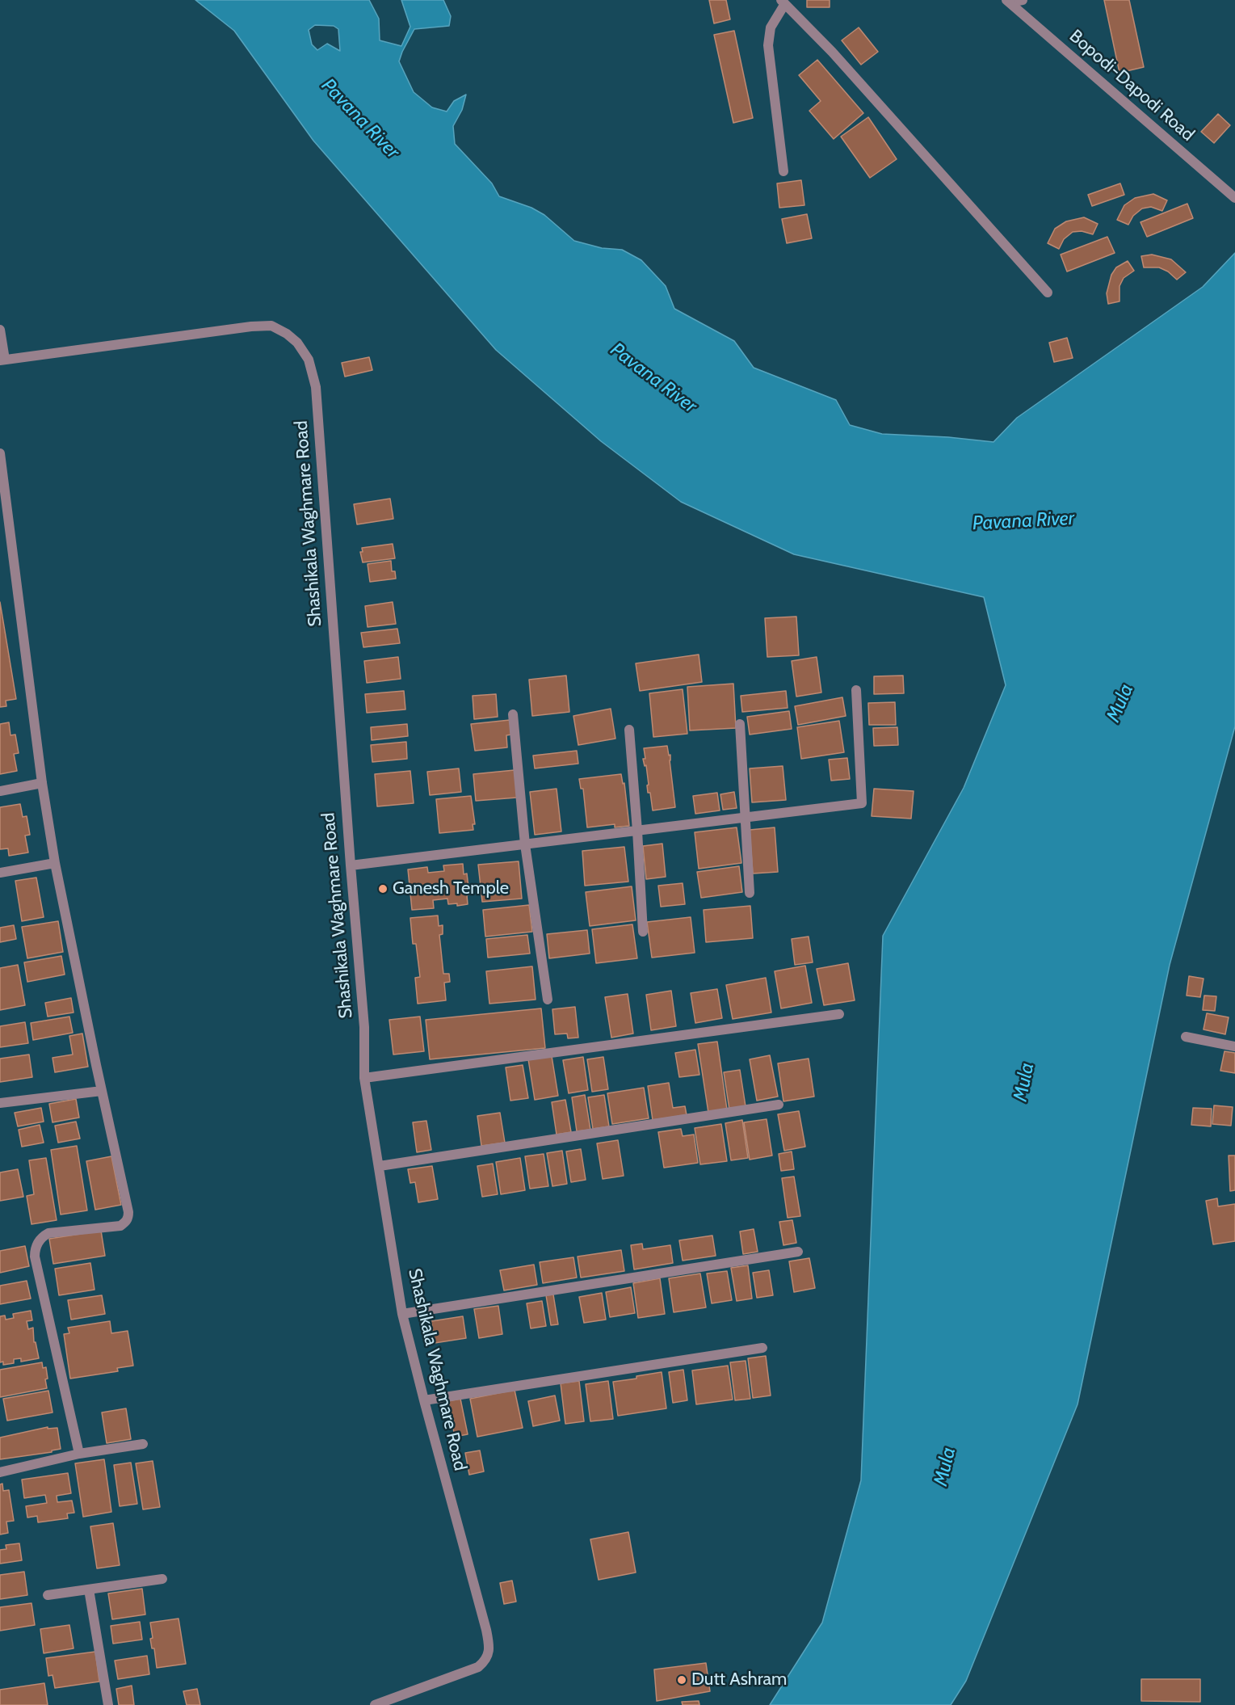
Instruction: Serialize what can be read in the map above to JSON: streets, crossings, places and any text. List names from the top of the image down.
{
  "streets": {
    "street": ["Bopodi-Dapodi Road", "Shashikala Waghmare Road"]
  },
  "water": ["Pavana River", "Mula"],
  "places": ["Ganesh Temple", "Dutt Ashram"]
}
